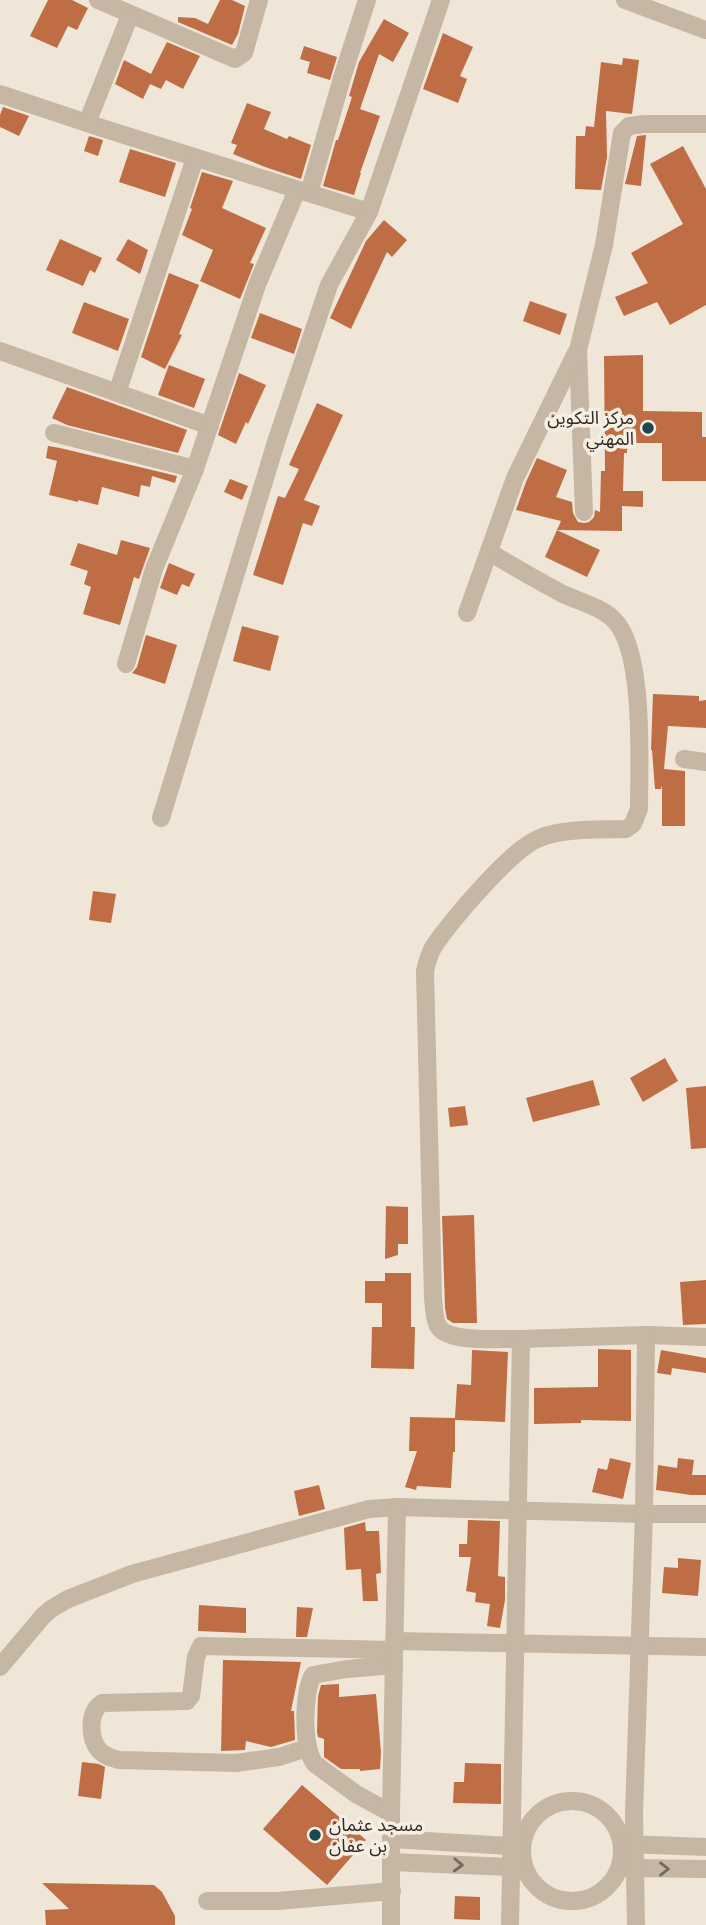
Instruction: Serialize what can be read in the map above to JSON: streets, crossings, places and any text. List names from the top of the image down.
{
  "places": ["مركز التكوين المهني", "مسجد عثمان بن عفان"]
}
